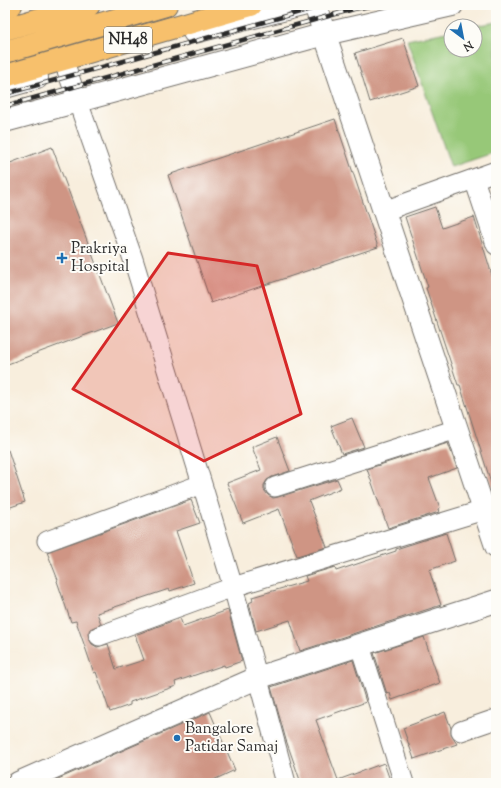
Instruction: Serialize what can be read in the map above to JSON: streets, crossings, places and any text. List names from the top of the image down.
{
  "streets": {
    "highway": ["NH48"]
  },
  "places": {
    "health": ["Prakriya Hospital"],
    "other": ["Bangalore Patidar Samaj"]
  },
  "north": "bottom right"
}
